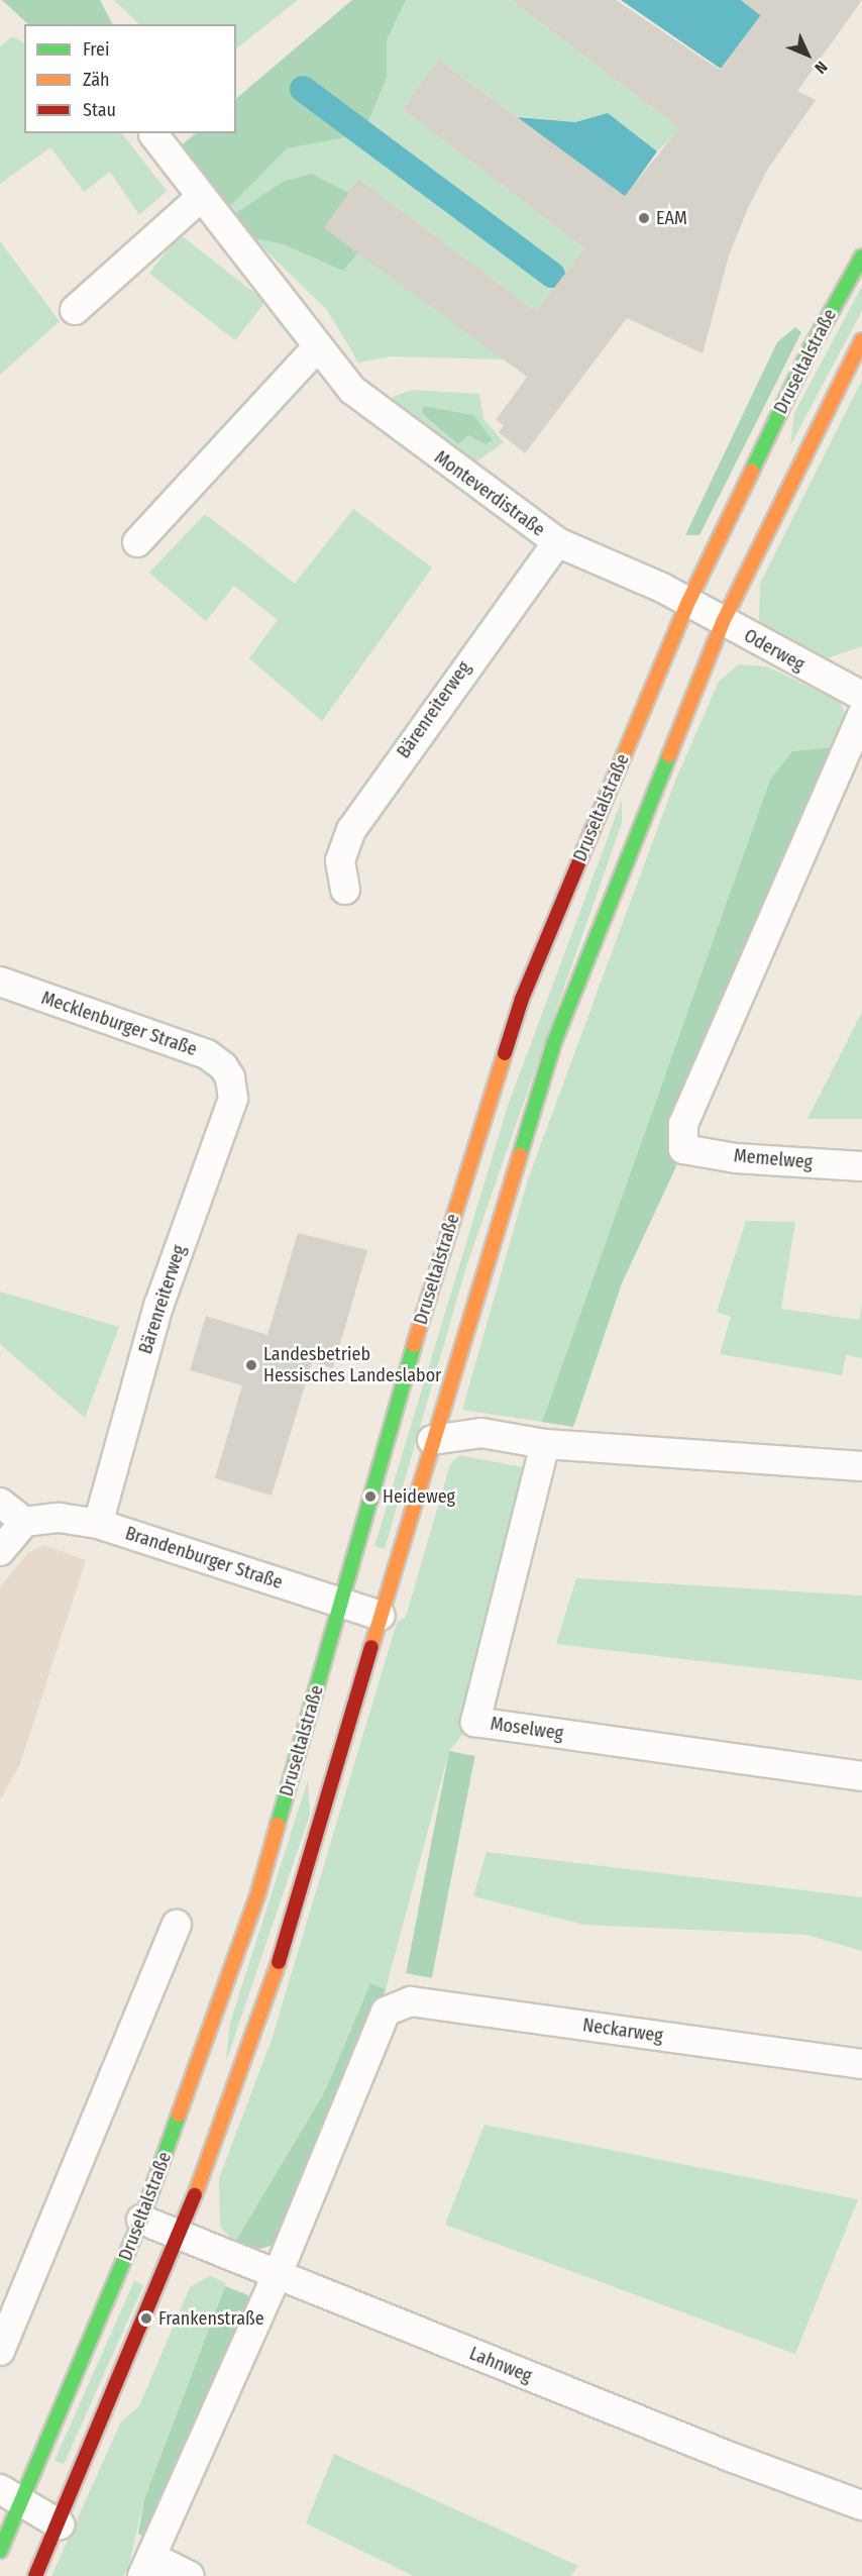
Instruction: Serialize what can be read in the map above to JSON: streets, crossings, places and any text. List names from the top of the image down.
{
  "streets": {
    "main road": ["Druseltalstraße"],
    "street": [
      "Monteverdistraße",
      "Oderweg",
      "Bärenreiterweg",
      "Mecklenburger Straße",
      "Memelweg",
      "Brandenburger Straße",
      "Moselweg",
      "Neckarweg",
      "Lahnweg"
    ]
  },
  "crossings": [
    ["Druseltalstraße", "Monteverdistraße"],
    ["Druseltalstraße", "Oderweg"],
    ["Druseltalstraße", "Brandenburger Straße"],
    ["Druseltalstraße", "Lahnweg"],
    ["Monteverdistraße", "Oderweg"],
    ["Monteverdistraße", "Bärenreiterweg"],
    ["Bärenreiterweg", "Mecklenburger Straße"],
    ["Bärenreiterweg", "Brandenburger Straße"],
    ["Neckarweg", "Lahnweg"]
  ],
  "places": [
    "EAM",
    "Landesbetrieb Hessisches Landeslabor",
    "Heideweg",
    "Frankenstraße"
  ],
  "legend": ["Frei", "Zäh", "Stau"],
  "north": "bottom right"
}
